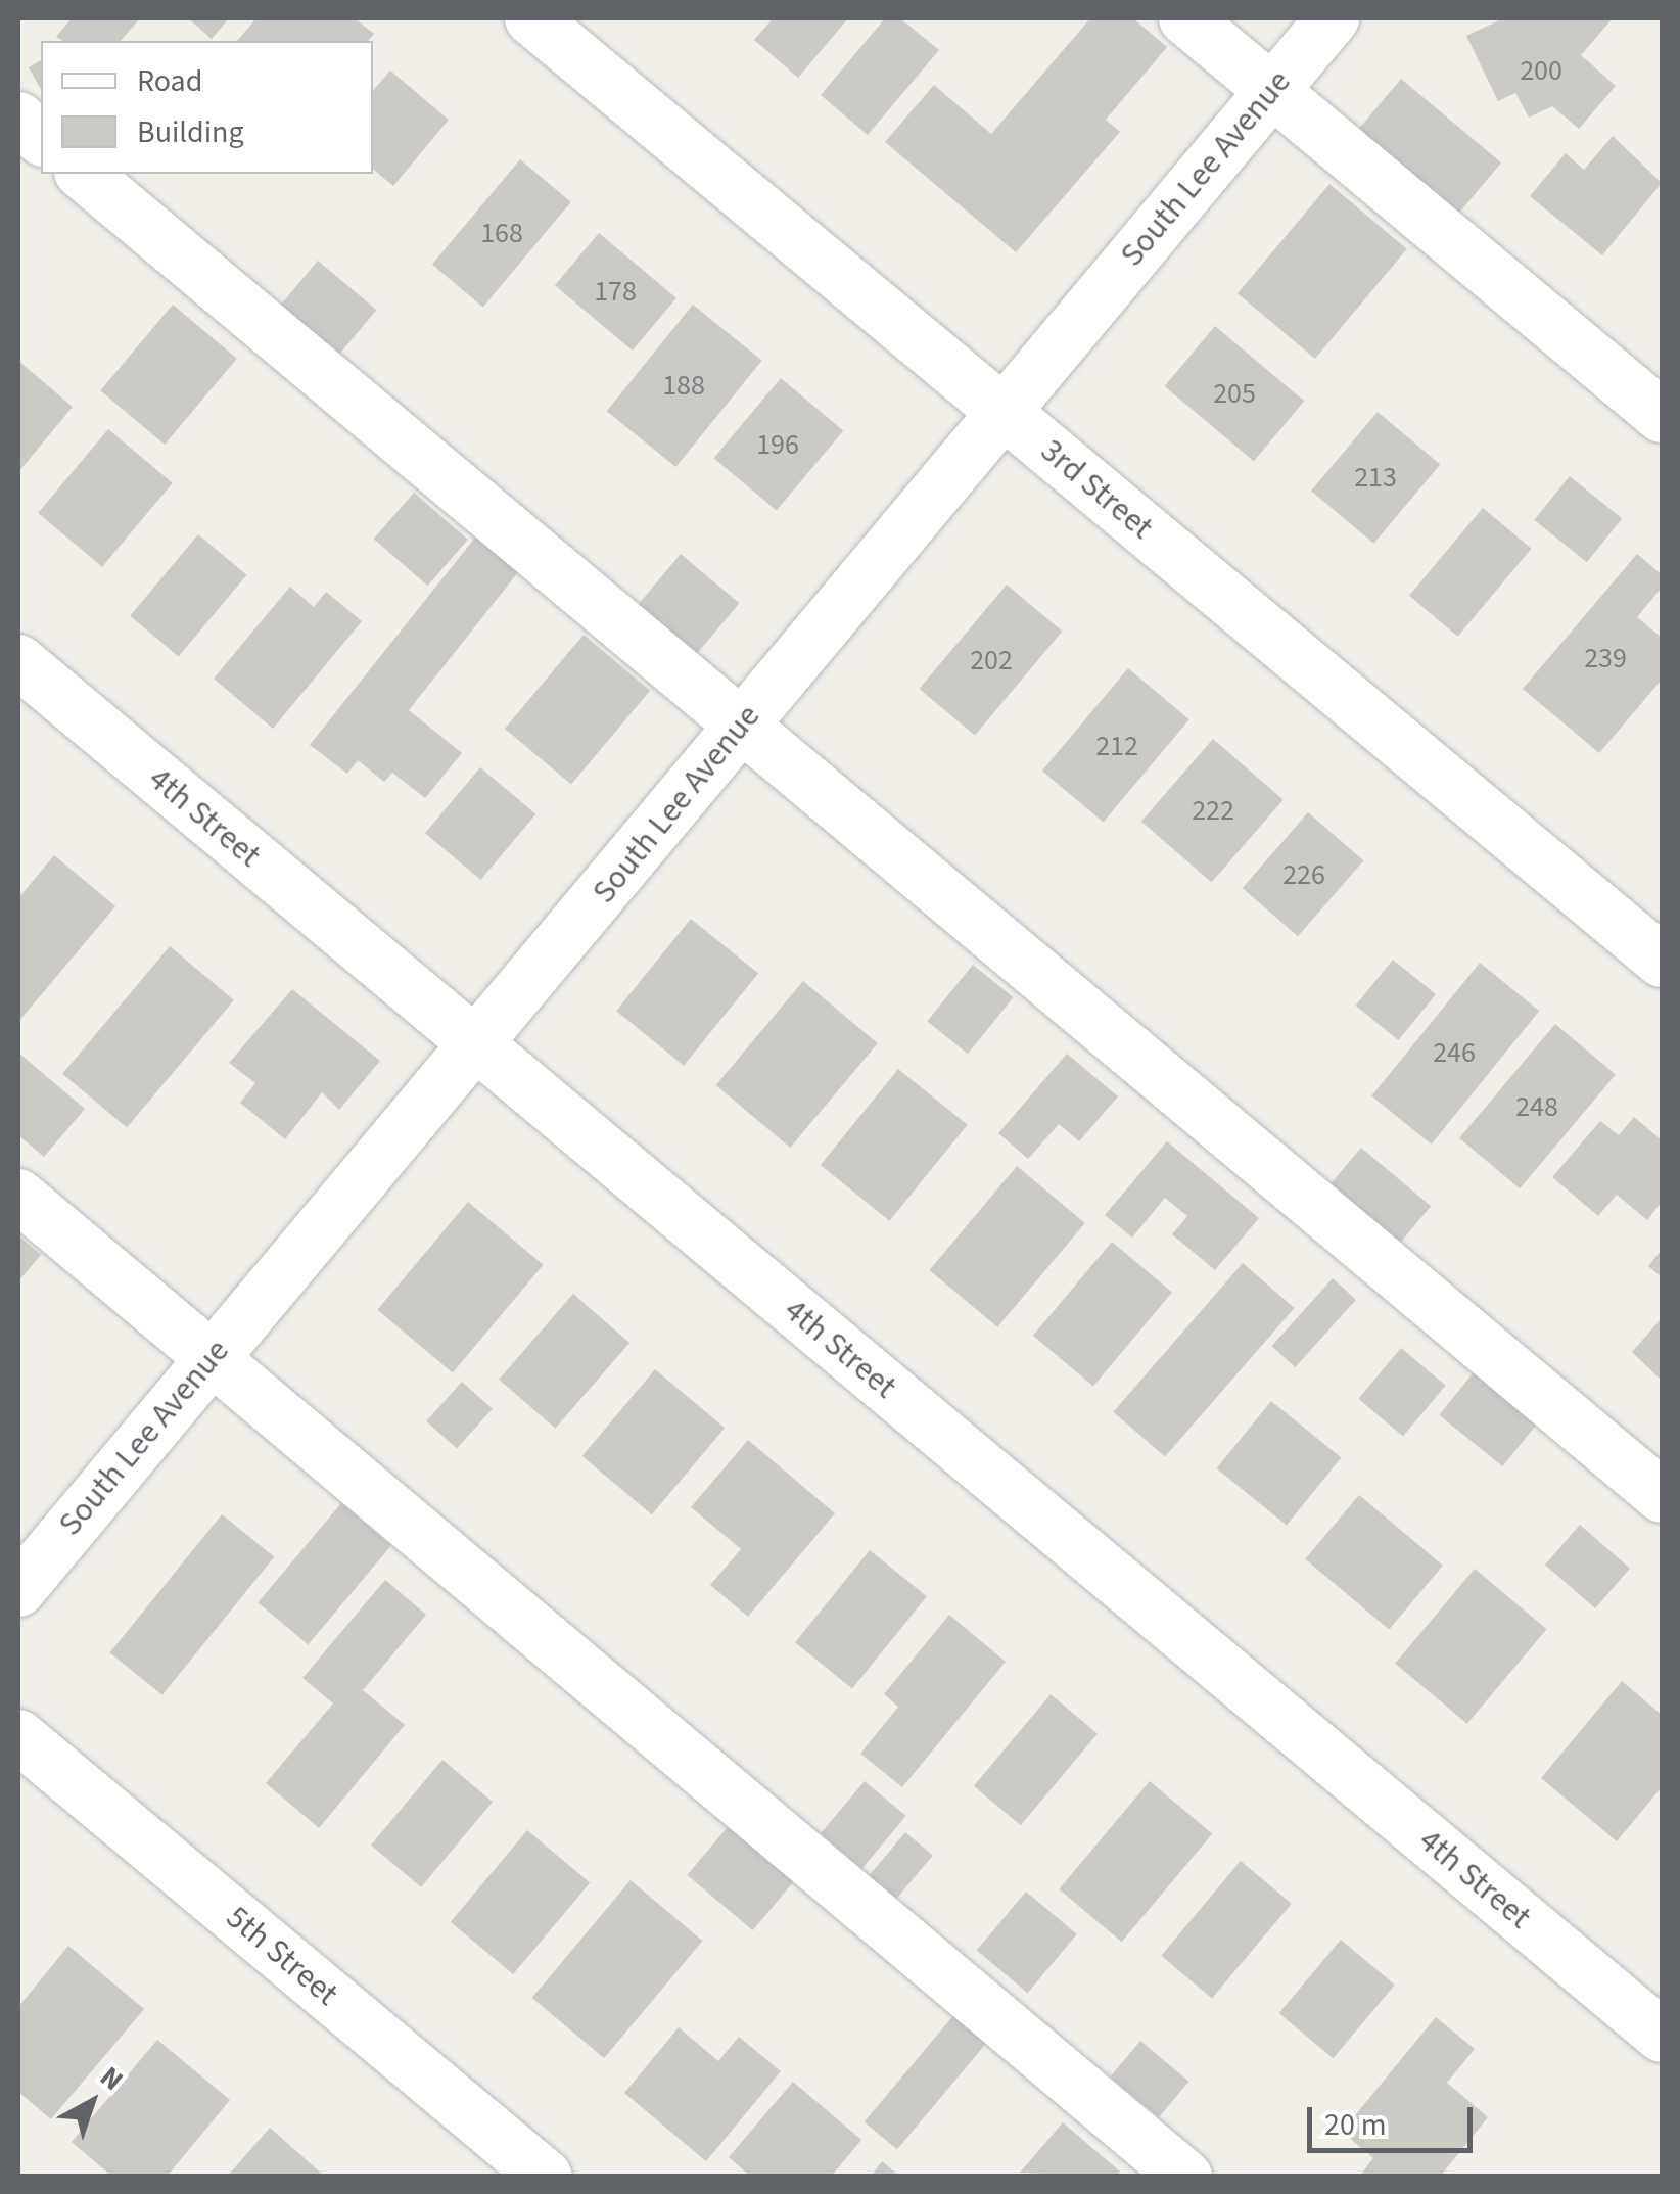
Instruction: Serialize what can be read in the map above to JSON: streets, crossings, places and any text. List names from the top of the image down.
{
  "streets": {
    "street": [
      "South Lee Avenue",
      "3rd Street",
      "4th Street",
      "5th Street"
    ]
  },
  "crossings": [
    ["South Lee Avenue", "3rd Street"],
    ["South Lee Avenue", "4th Street"]
  ],
  "house_numbers": [
    "200",
    "168",
    "178",
    "188",
    "205",
    "196",
    "213",
    "239",
    "202",
    "212",
    "222",
    "226",
    "246",
    "248"
  ],
  "legend": ["Road", "Building"],
  "scale_bar": "20 m",
  "north": "top right"
}
